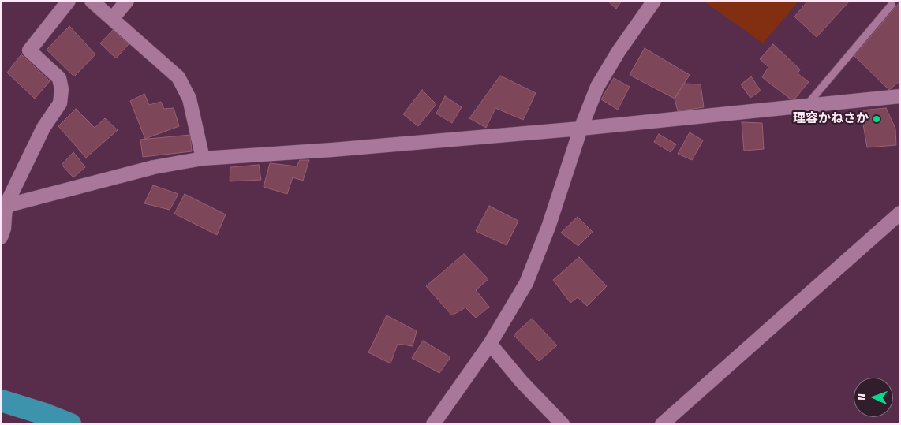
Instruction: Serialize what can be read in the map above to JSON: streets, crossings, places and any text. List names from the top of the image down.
{
  "places": ["理容かねさか"],
  "north": "left"
}
